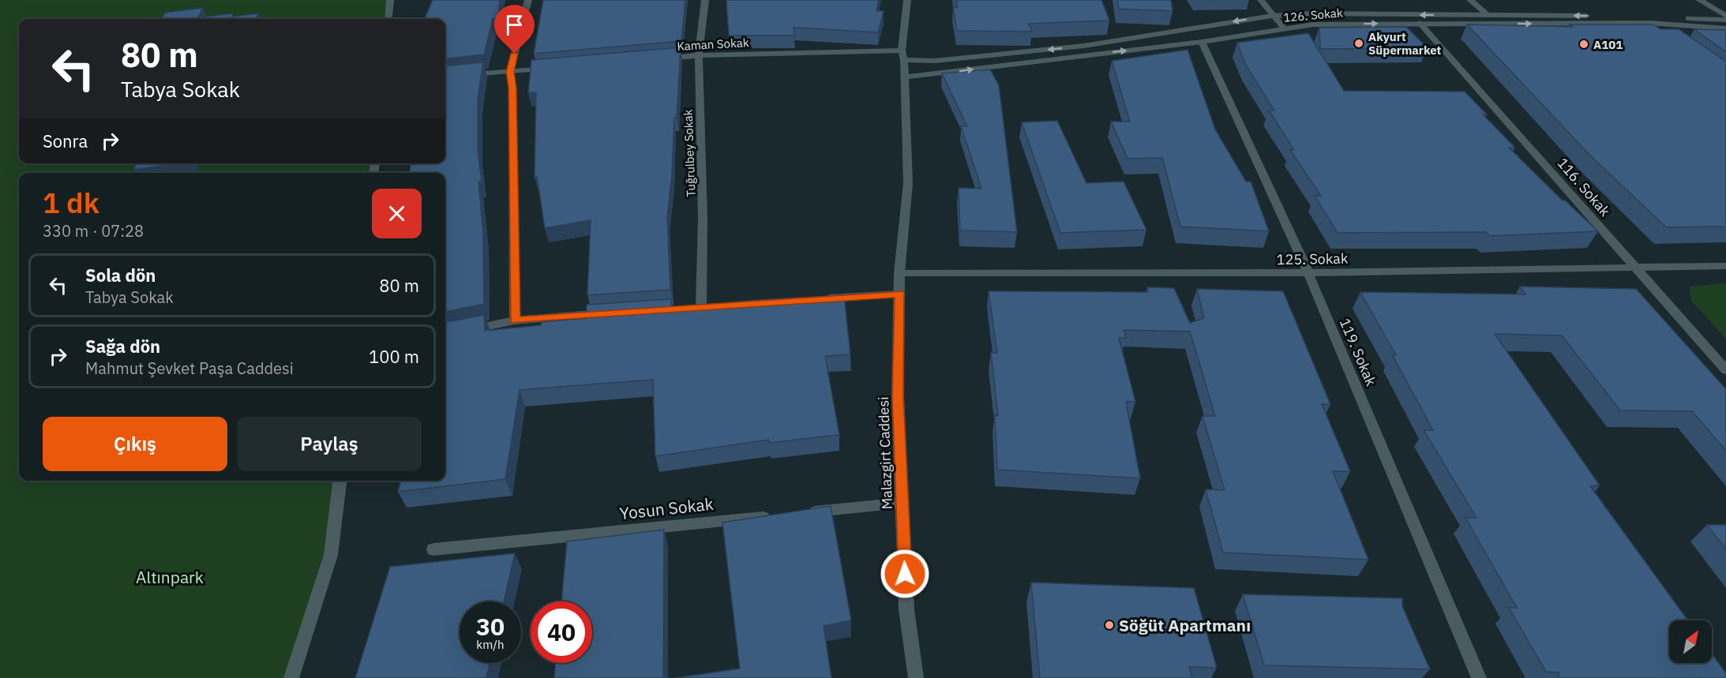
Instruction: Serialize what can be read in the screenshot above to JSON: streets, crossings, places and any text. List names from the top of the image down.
{
  "streets": {
    "street": [
      "126. Sokak",
      "Kaman Sokak",
      "Tuğrulbey Sokak",
      "116. Sokak",
      "125. Sokak",
      "119. Sokak",
      "Malazgirt Caddesi",
      "Yosun Sokak"
    ]
  },
  "crossings": [
    ["126. Sokak", "Kaman Sokak"],
    ["126. Sokak", "116. Sokak"],
    ["126. Sokak", "119. Sokak"],
    ["126. Sokak", "Malazgirt Caddesi"],
    ["Kaman Sokak", "Tuğrulbey Sokak"],
    ["Kaman Sokak", "Malazgirt Caddesi"],
    ["116. Sokak", "125. Sokak"],
    ["125. Sokak", "119. Sokak"],
    ["125. Sokak", "Malazgirt Caddesi"]
  ],
  "parks": ["Altınpark"],
  "places": ["Akyurt Süpermarket", "A101", "Söğüt Apartmanı"],
  "north": "top right",
  "page": {
    "turn": ["80 m", "Tabya Sokak"],
    "then": "Sonra",
    "heading": ["1 dk", "330 m · 07:28"],
    "list": [
      {
        "name": "Sola dön",
        "note": "Tabya Sokak",
        "value": "80 m"
      },
      {
        "name": "Sağa dön",
        "note": "Mahmut Şevket Paşa Caddesi",
        "value": "100 m"
      }
    ],
    "buttons": ["Çıkış", "Paylaş"],
    "speed": "30 km/h",
    "limit": "40"
  }
}
